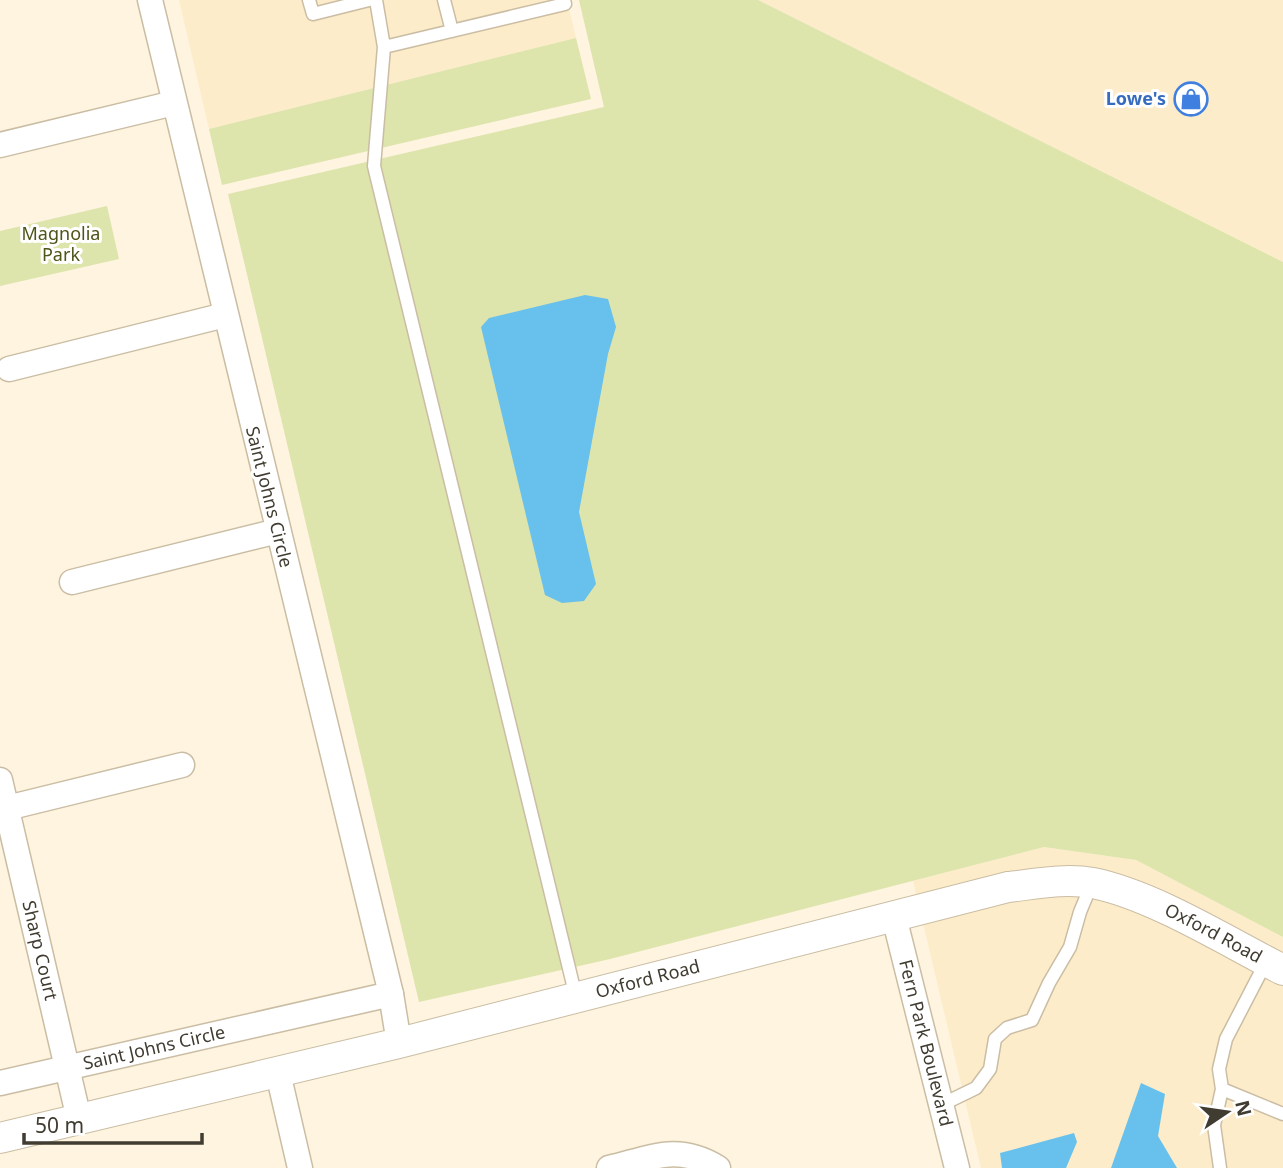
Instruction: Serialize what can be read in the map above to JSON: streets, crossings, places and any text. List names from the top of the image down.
{
  "streets": {
    "street": [
      "Saint Johns Circle",
      "Oxford Road",
      "Sharp Court",
      "Fern Park Boulevard"
    ]
  },
  "crossings": [
    ["Saint Johns Circle", "Oxford Road"],
    ["Saint Johns Circle", "Sharp Court"],
    ["Oxford Road", "Sharp Court"],
    ["Oxford Road", "Fern Park Boulevard"]
  ],
  "parks": ["Magnolia Park"],
  "places": {
    "shop": ["Lowe's"]
  },
  "scale_bar": "50 m",
  "north": "right"
}
